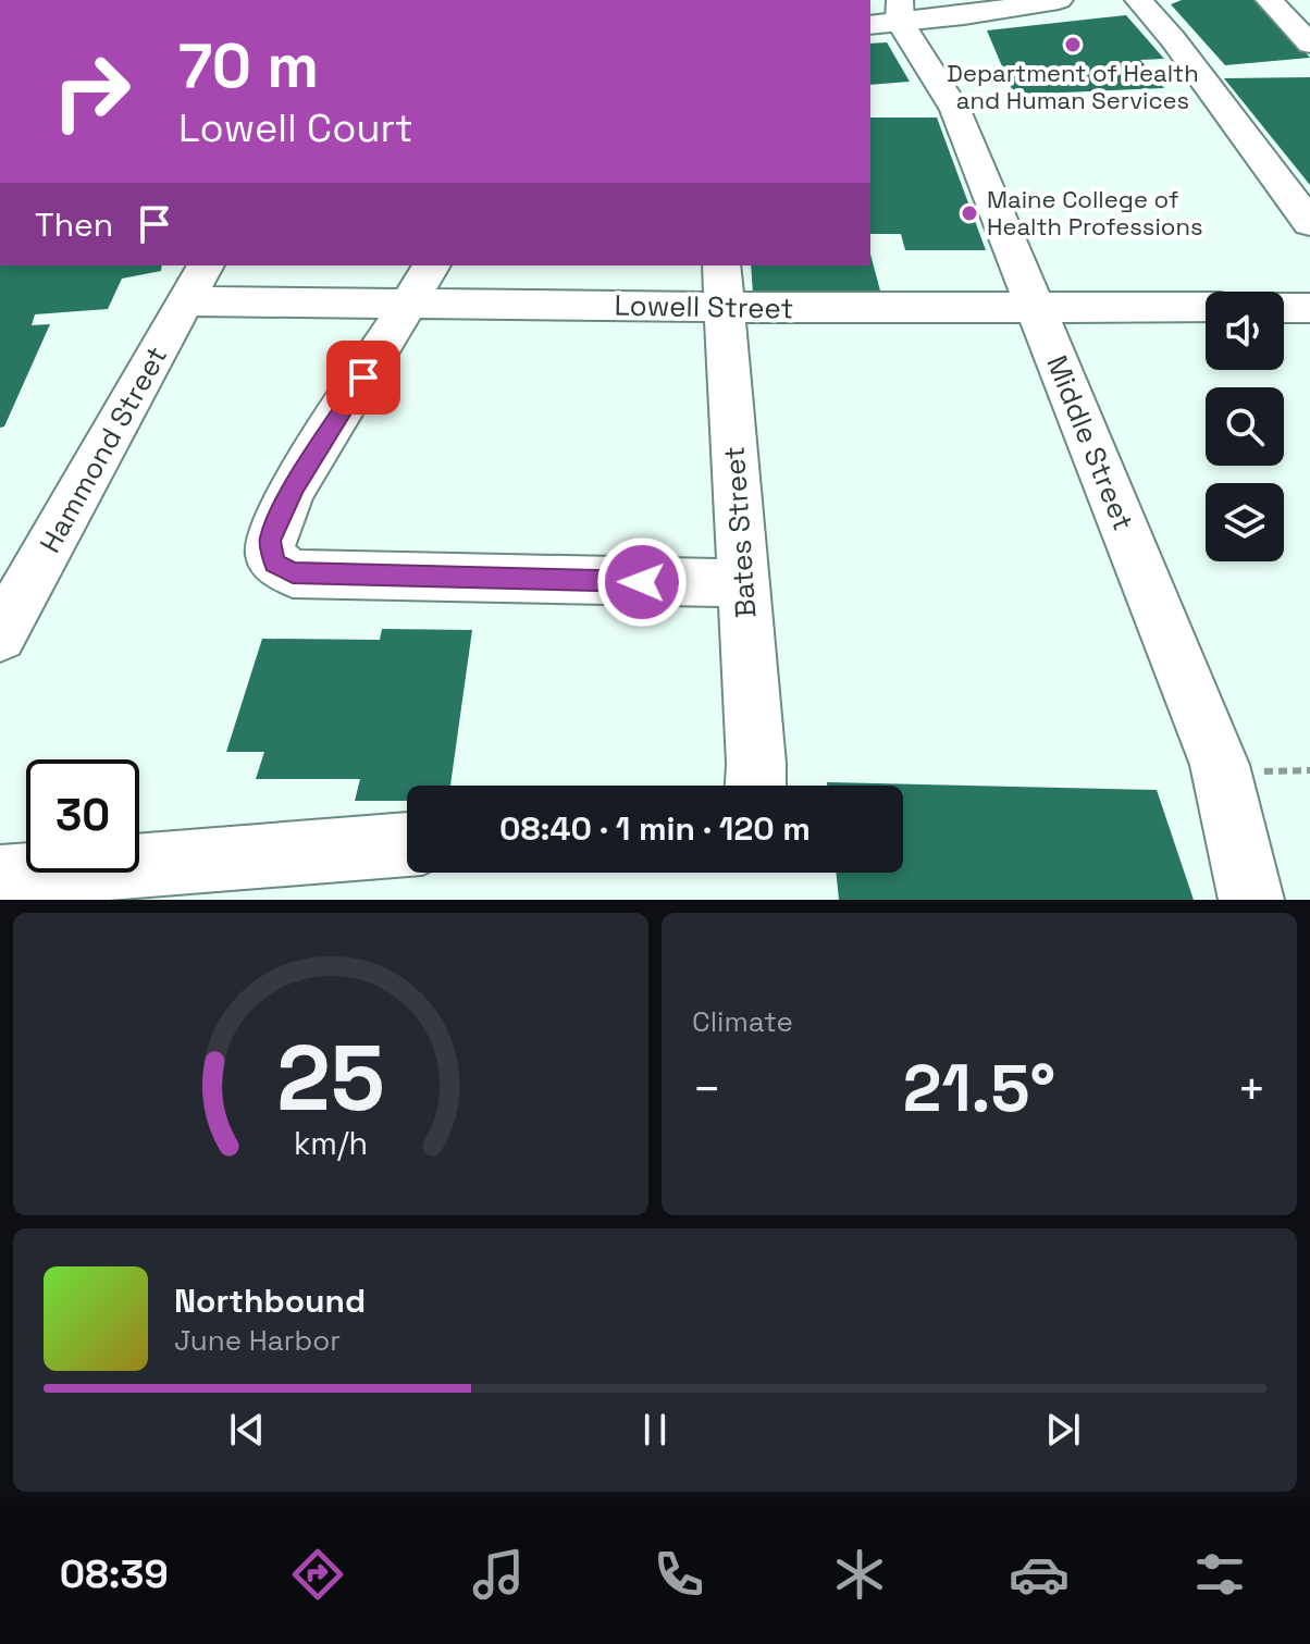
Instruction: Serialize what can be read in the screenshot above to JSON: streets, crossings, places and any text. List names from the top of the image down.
{
  "streets": {
    "street": [
      "Lowell Street",
      "Middle Street",
      "Hammond Street",
      "Bates Street"
    ]
  },
  "crossings": [
    ["Lowell Street", "Middle Street"],
    ["Lowell Street", "Hammond Street"],
    ["Lowell Street", "Bates Street"]
  ],
  "places": ["Department of Health and Human Services", "Maine College of Health Professions"],
  "page": {
    "turn": ["70 m", "Lowell Court"],
    "then": "Then",
    "limit": "30",
    "trip": "08:40 · 1 min · 120 m",
    "tile": "Climate",
    "heat": ["−", "21.5°", "+"],
    "song": ["Northbound", "June Harbor"],
    "tabs": "08:39",
    "gauge": ["25", "km/h"]
  }
}
